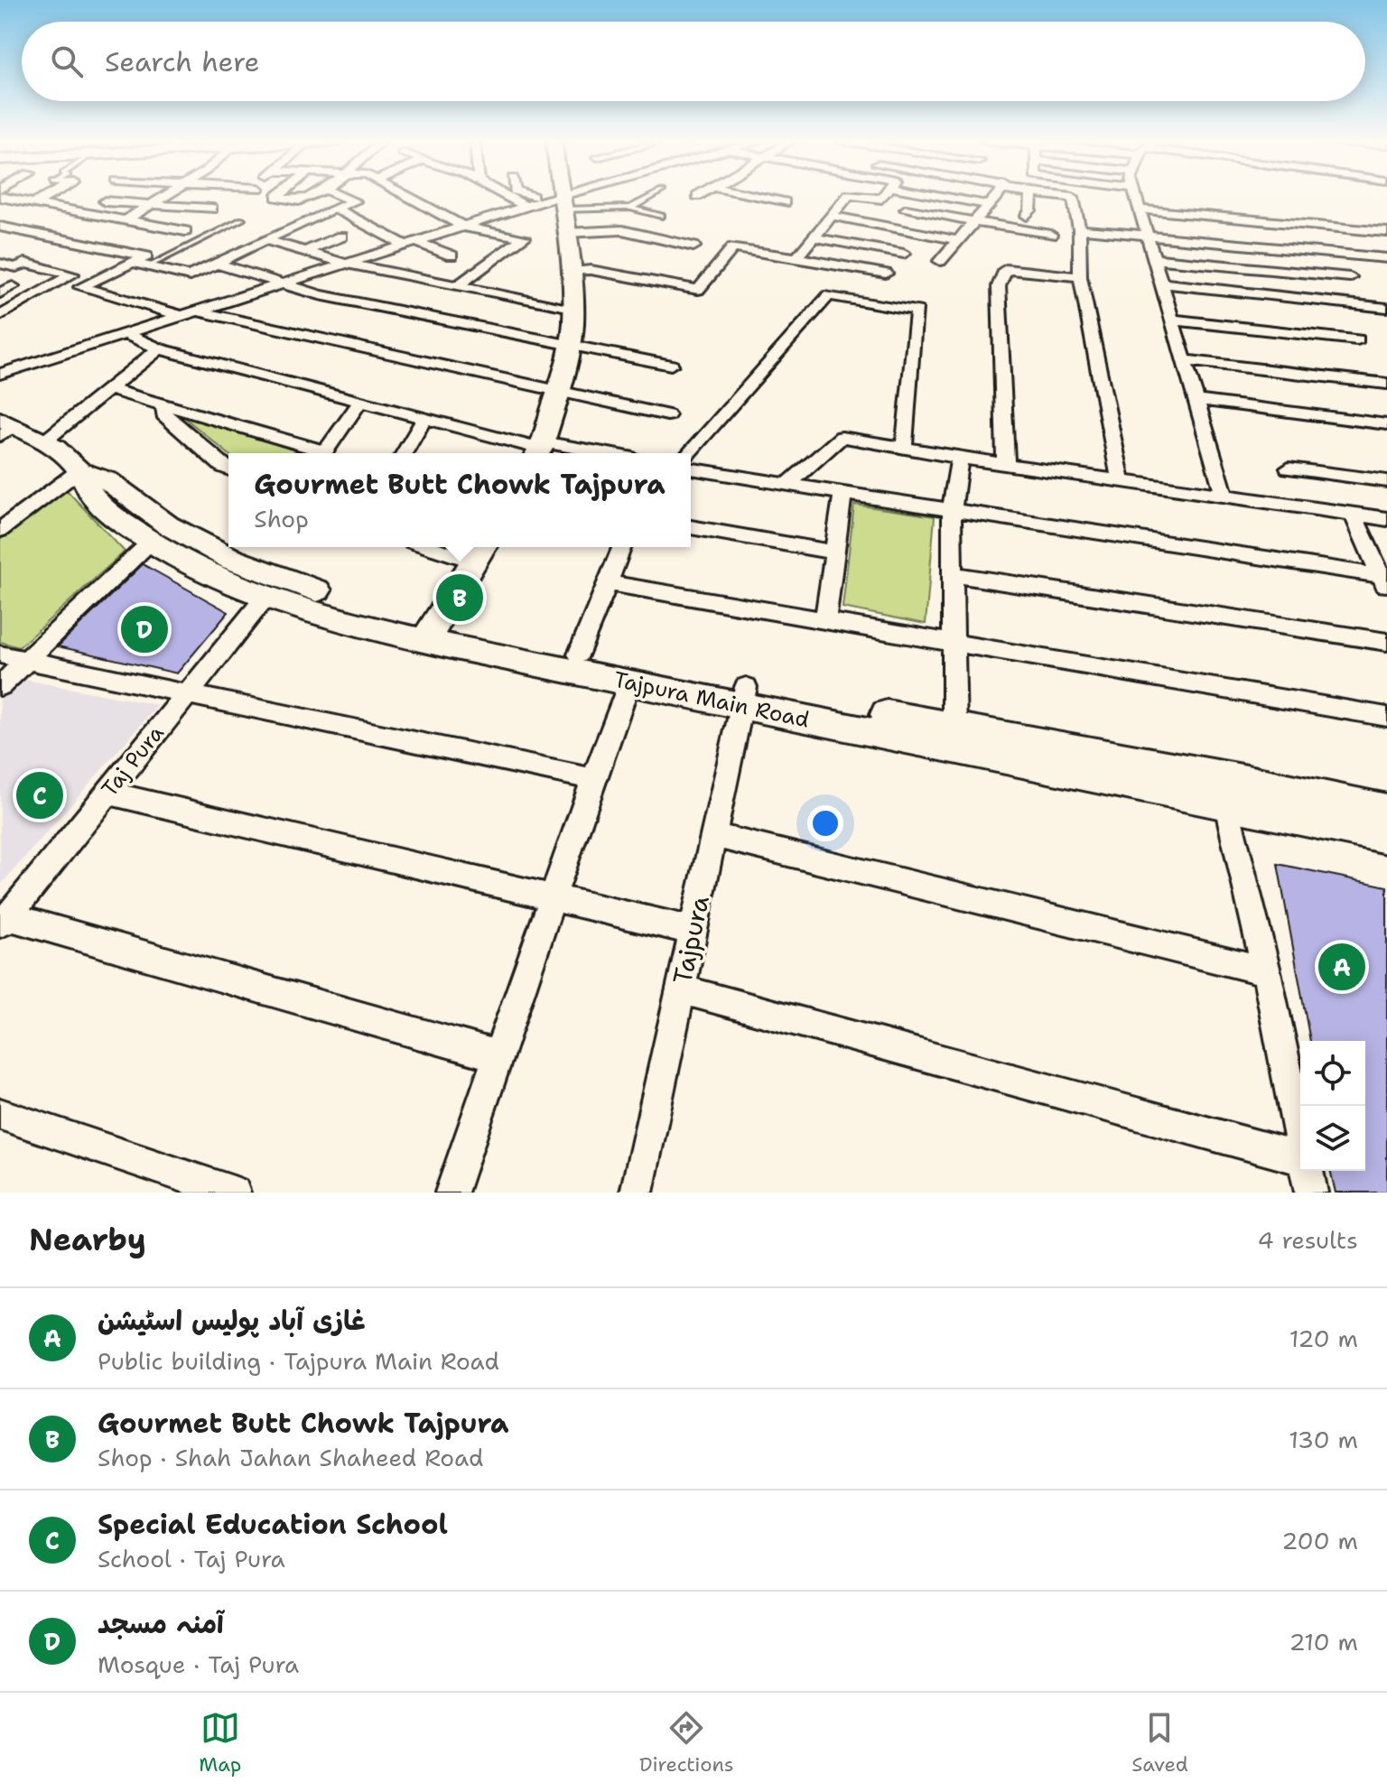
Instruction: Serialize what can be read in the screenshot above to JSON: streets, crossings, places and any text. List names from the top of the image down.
{
  "streets": {
    "street": ["Tajpura Main Road", "Taj Pura", "Tajpura"]
  },
  "crossings": [
    ["Tajpura Main Road", "Taj Pura"],
    ["Tajpura Main Road", "Tajpura"]
  ],
  "page": {
    "search": "Search here",
    "popup": ["Gourmet Butt Chowk Tajpura", "Shop"],
    "pins": [
      "B",
      "D",
      "C",
      "A"
    ],
    "heading": ["Nearby", "4 results"],
    "list": [
      {
        "mark": "A",
        "name": "غازی آباد پولیس اسٹیشن",
        "note": "Public building · Tajpura Main Road",
        "value": "120 m"
      },
      {
        "mark": "B",
        "name": "Gourmet Butt Chowk Tajpura",
        "note": "Shop · Shah Jahan Shaheed Road",
        "value": "130 m"
      },
      {
        "mark": "C",
        "name": "Special Education School",
        "note": "School · Taj Pura",
        "value": "200 m"
      },
      {
        "mark": "D",
        "name": "آمنہ مسجد",
        "note": "Mosque · Taj Pura",
        "value": "210 m"
      }
    ],
    "nav": ["Map", "Directions", "Saved"]
  }
}
